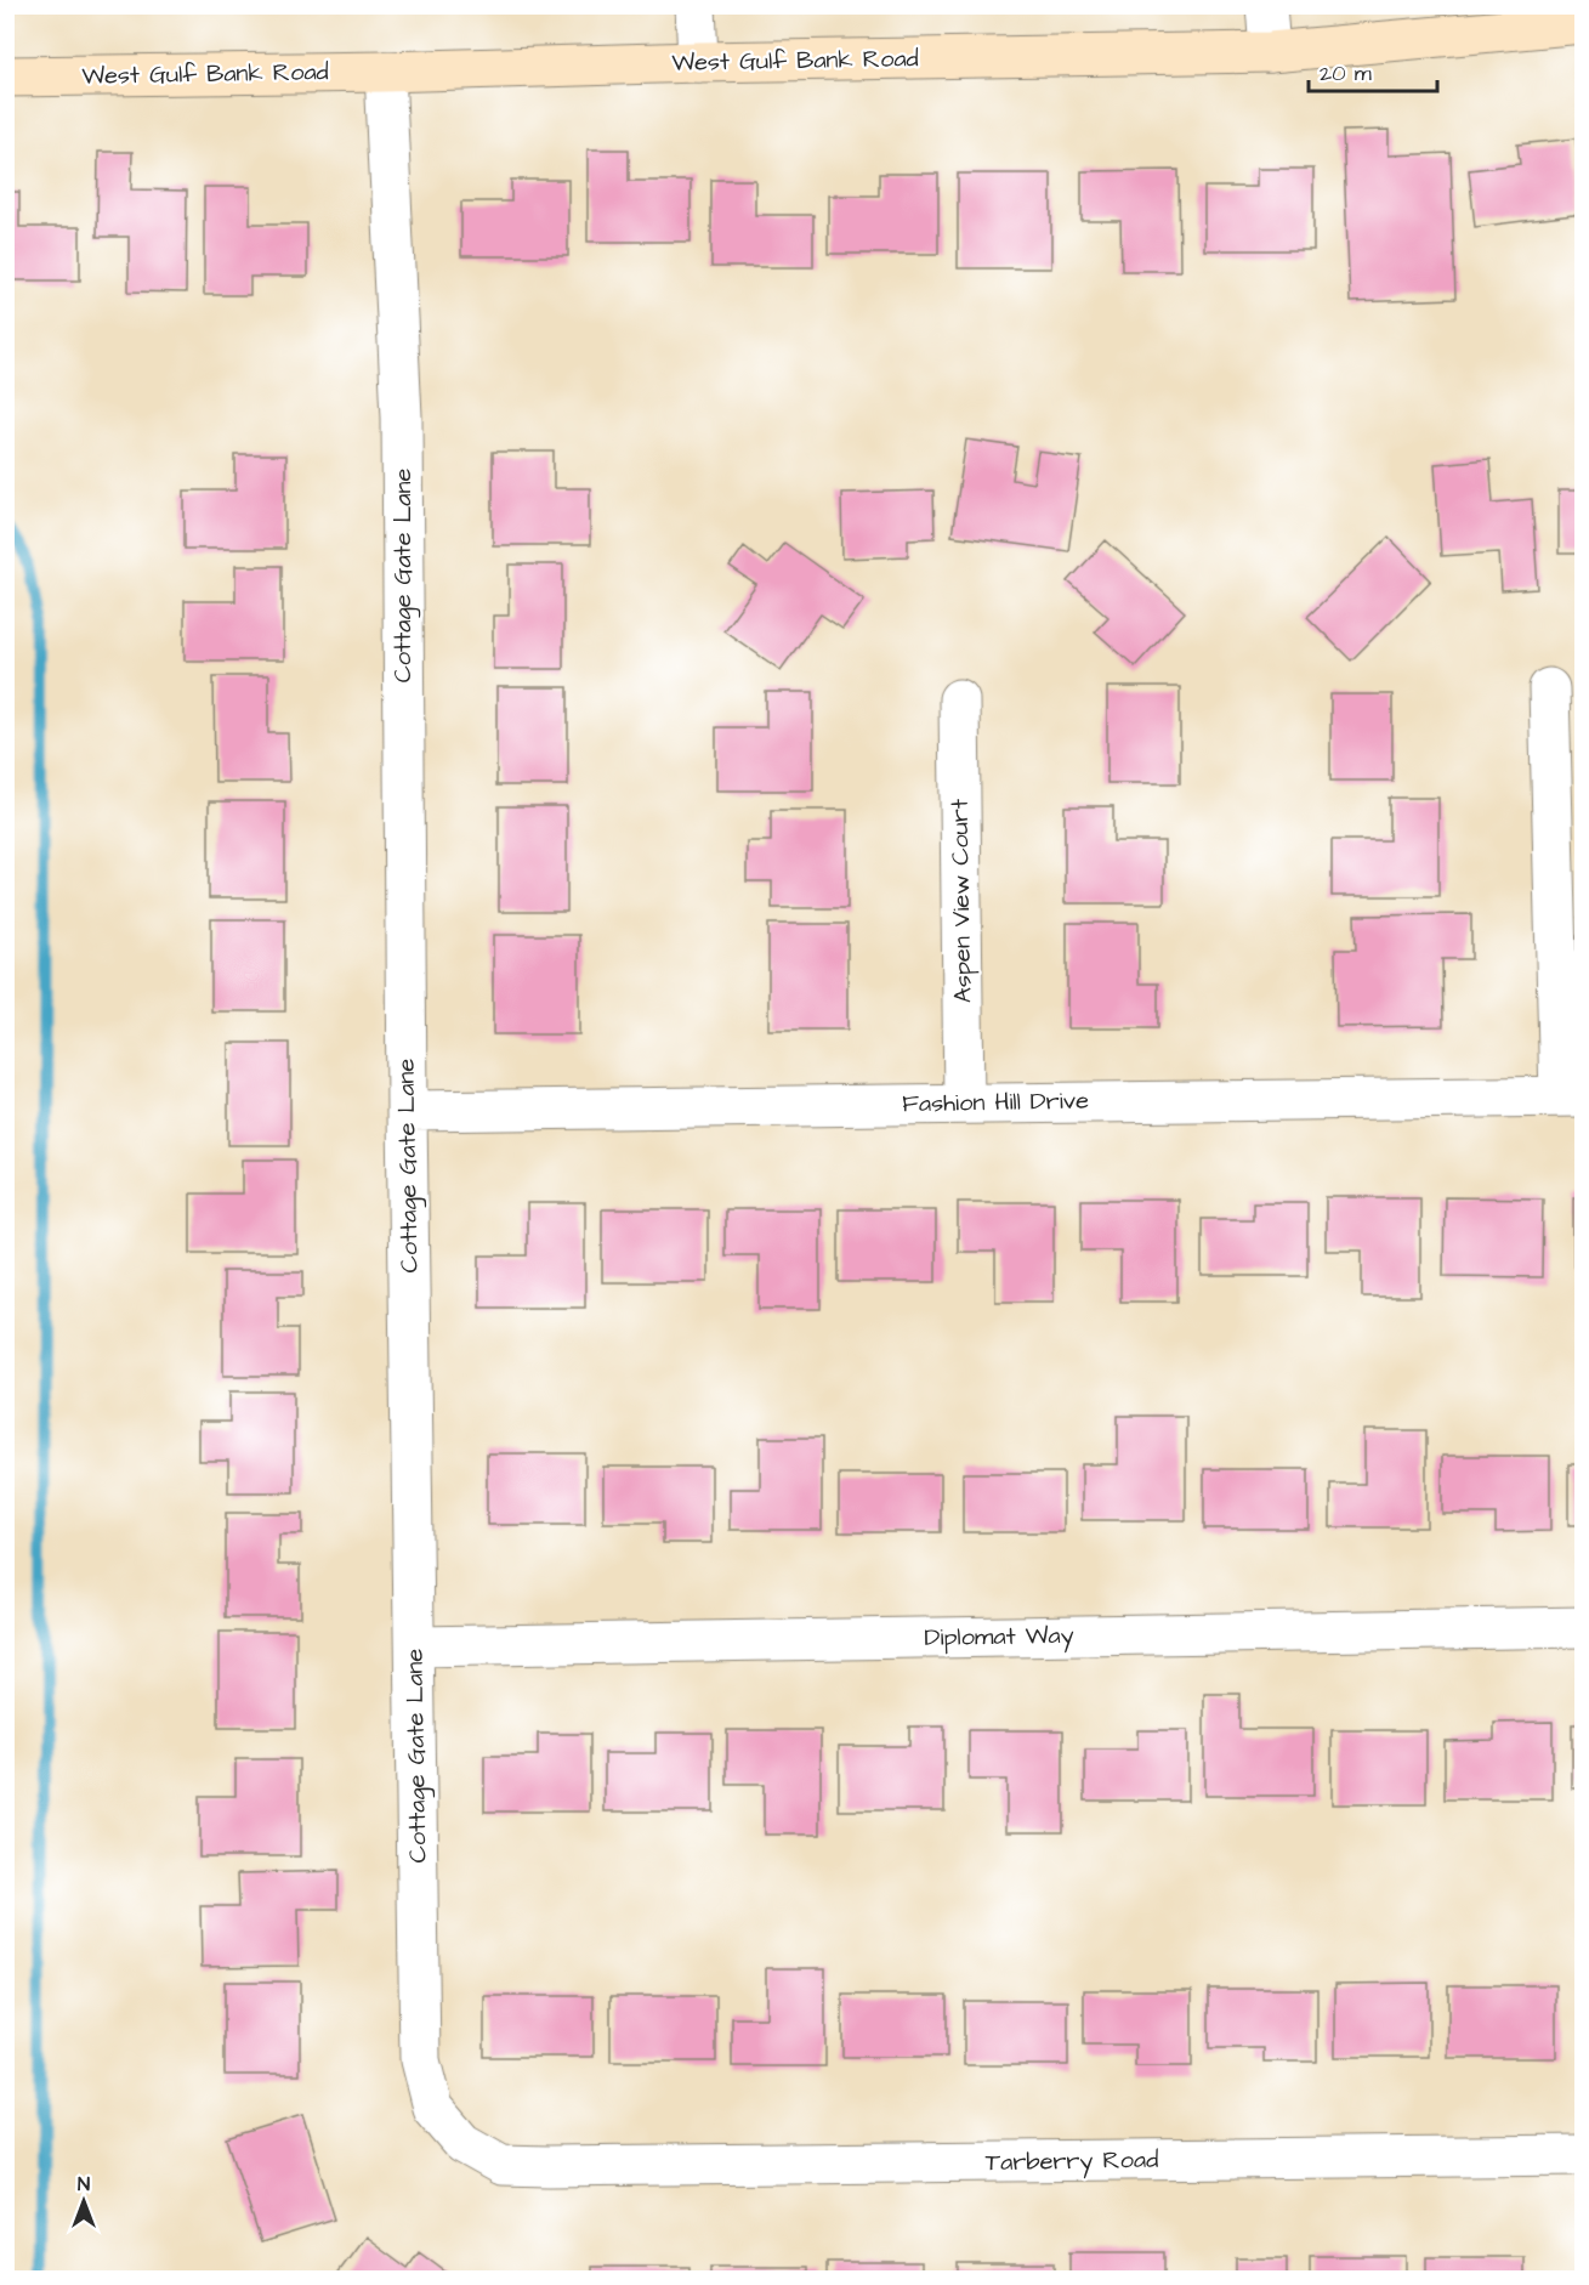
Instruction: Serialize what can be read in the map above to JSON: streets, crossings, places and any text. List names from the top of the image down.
{
  "streets": {
    "main road": ["West Gulf Bank Road"],
    "street": [
      "Cottage Gate Lane",
      "Aspen View Court",
      "Fashion Hill Drive",
      "Diplomat Way",
      "Tarberry Road"
    ]
  },
  "crossings": [
    ["West Gulf Bank Road", "Cottage Gate Lane"],
    ["Cottage Gate Lane", "Fashion Hill Drive"],
    ["Cottage Gate Lane", "Diplomat Way"],
    ["Cottage Gate Lane", "Tarberry Road"],
    ["Aspen View Court", "Fashion Hill Drive"]
  ],
  "scale_bar": "20 m",
  "north": "top"
}
